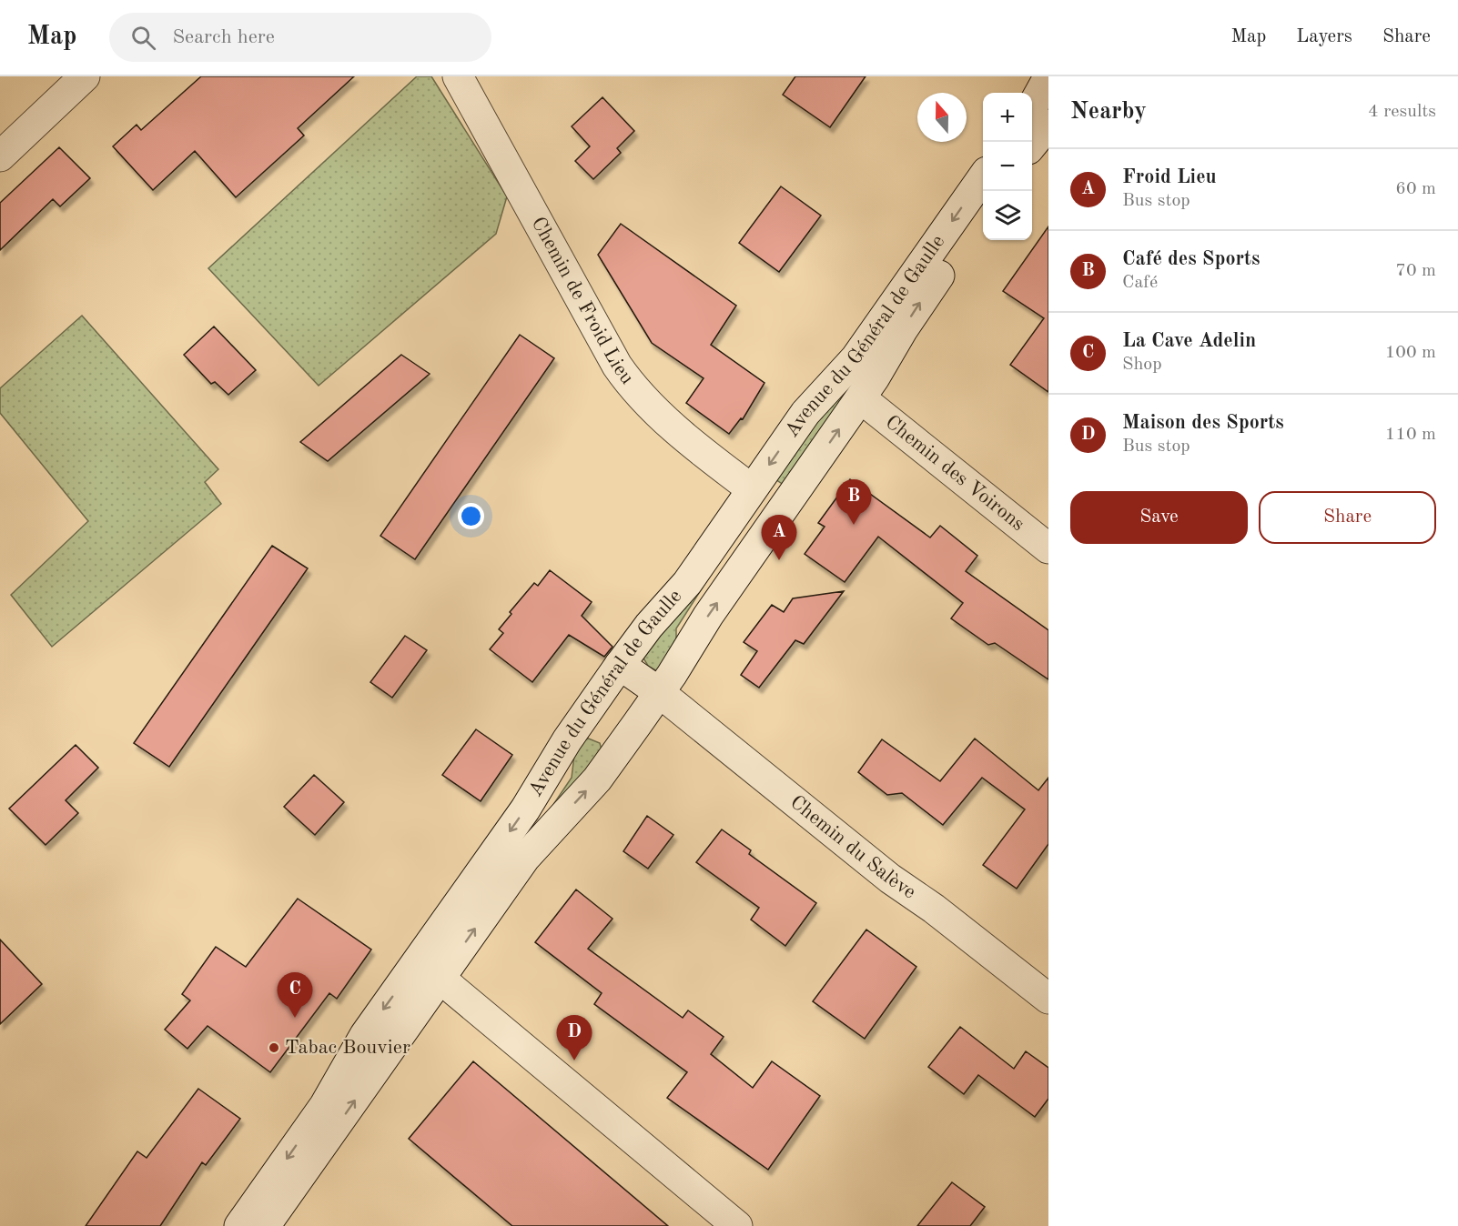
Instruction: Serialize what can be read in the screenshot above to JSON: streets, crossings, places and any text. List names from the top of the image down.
{
  "streets": {
    "main road": [
      "Chemin de Froid Lieu",
      "Avenue du Général de Gaulle",
      "Chemin des Voirons",
      "Chemin du Salève"
    ]
  },
  "crossings": [
    ["Chemin de Froid Lieu", "Avenue du Général de Gaulle"],
    ["Avenue du Général de Gaulle", "Chemin des Voirons"],
    ["Avenue du Général de Gaulle", "Chemin du Salève"]
  ],
  "places": ["Tabac Bouvier"],
  "north": "top",
  "page": {
    "header": "Map",
    "search": "Search here",
    "nav": ["Map", "Layers", "Share"],
    "heading": ["Nearby", "4 results"],
    "map_buttons": ["+", "−"],
    "list": [
      {
        "mark": "A",
        "name": "Froid Lieu",
        "note": "Bus stop",
        "value": "60 m"
      },
      {
        "mark": "B",
        "name": "Café des Sports",
        "note": "Café",
        "value": "70 m"
      },
      {
        "mark": "C",
        "name": "La Cave Adelin",
        "note": "Shop",
        "value": "100 m"
      },
      {
        "mark": "D",
        "name": "Maison des Sports",
        "note": "Bus stop",
        "value": "110 m"
      }
    ],
    "buttons": ["Save", "Share"],
    "pins": [
      "B",
      "A",
      "C",
      "D"
    ]
  }
}
